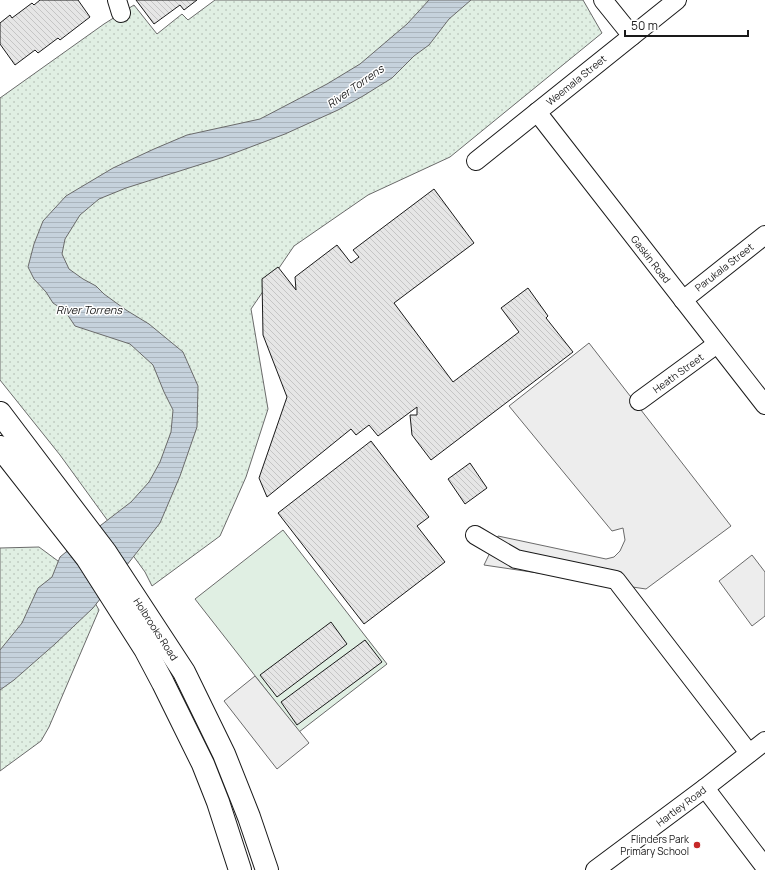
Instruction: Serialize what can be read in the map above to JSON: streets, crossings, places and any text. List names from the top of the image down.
{
  "streets": {
    "main road": ["Holbrooks Road"],
    "street": [
      "Weemala Street",
      "Gaskin Road",
      "Parukala Street",
      "Heath Street",
      "Hartley Road"
    ]
  },
  "crossings": [
    ["Weemala Street", "Gaskin Road"],
    ["Gaskin Road", "Parukala Street"],
    ["Gaskin Road", "Heath Street"]
  ],
  "water": ["River Torrens"],
  "places": ["Flinders Park Primary School"],
  "scale_bar": "50 m"
}
